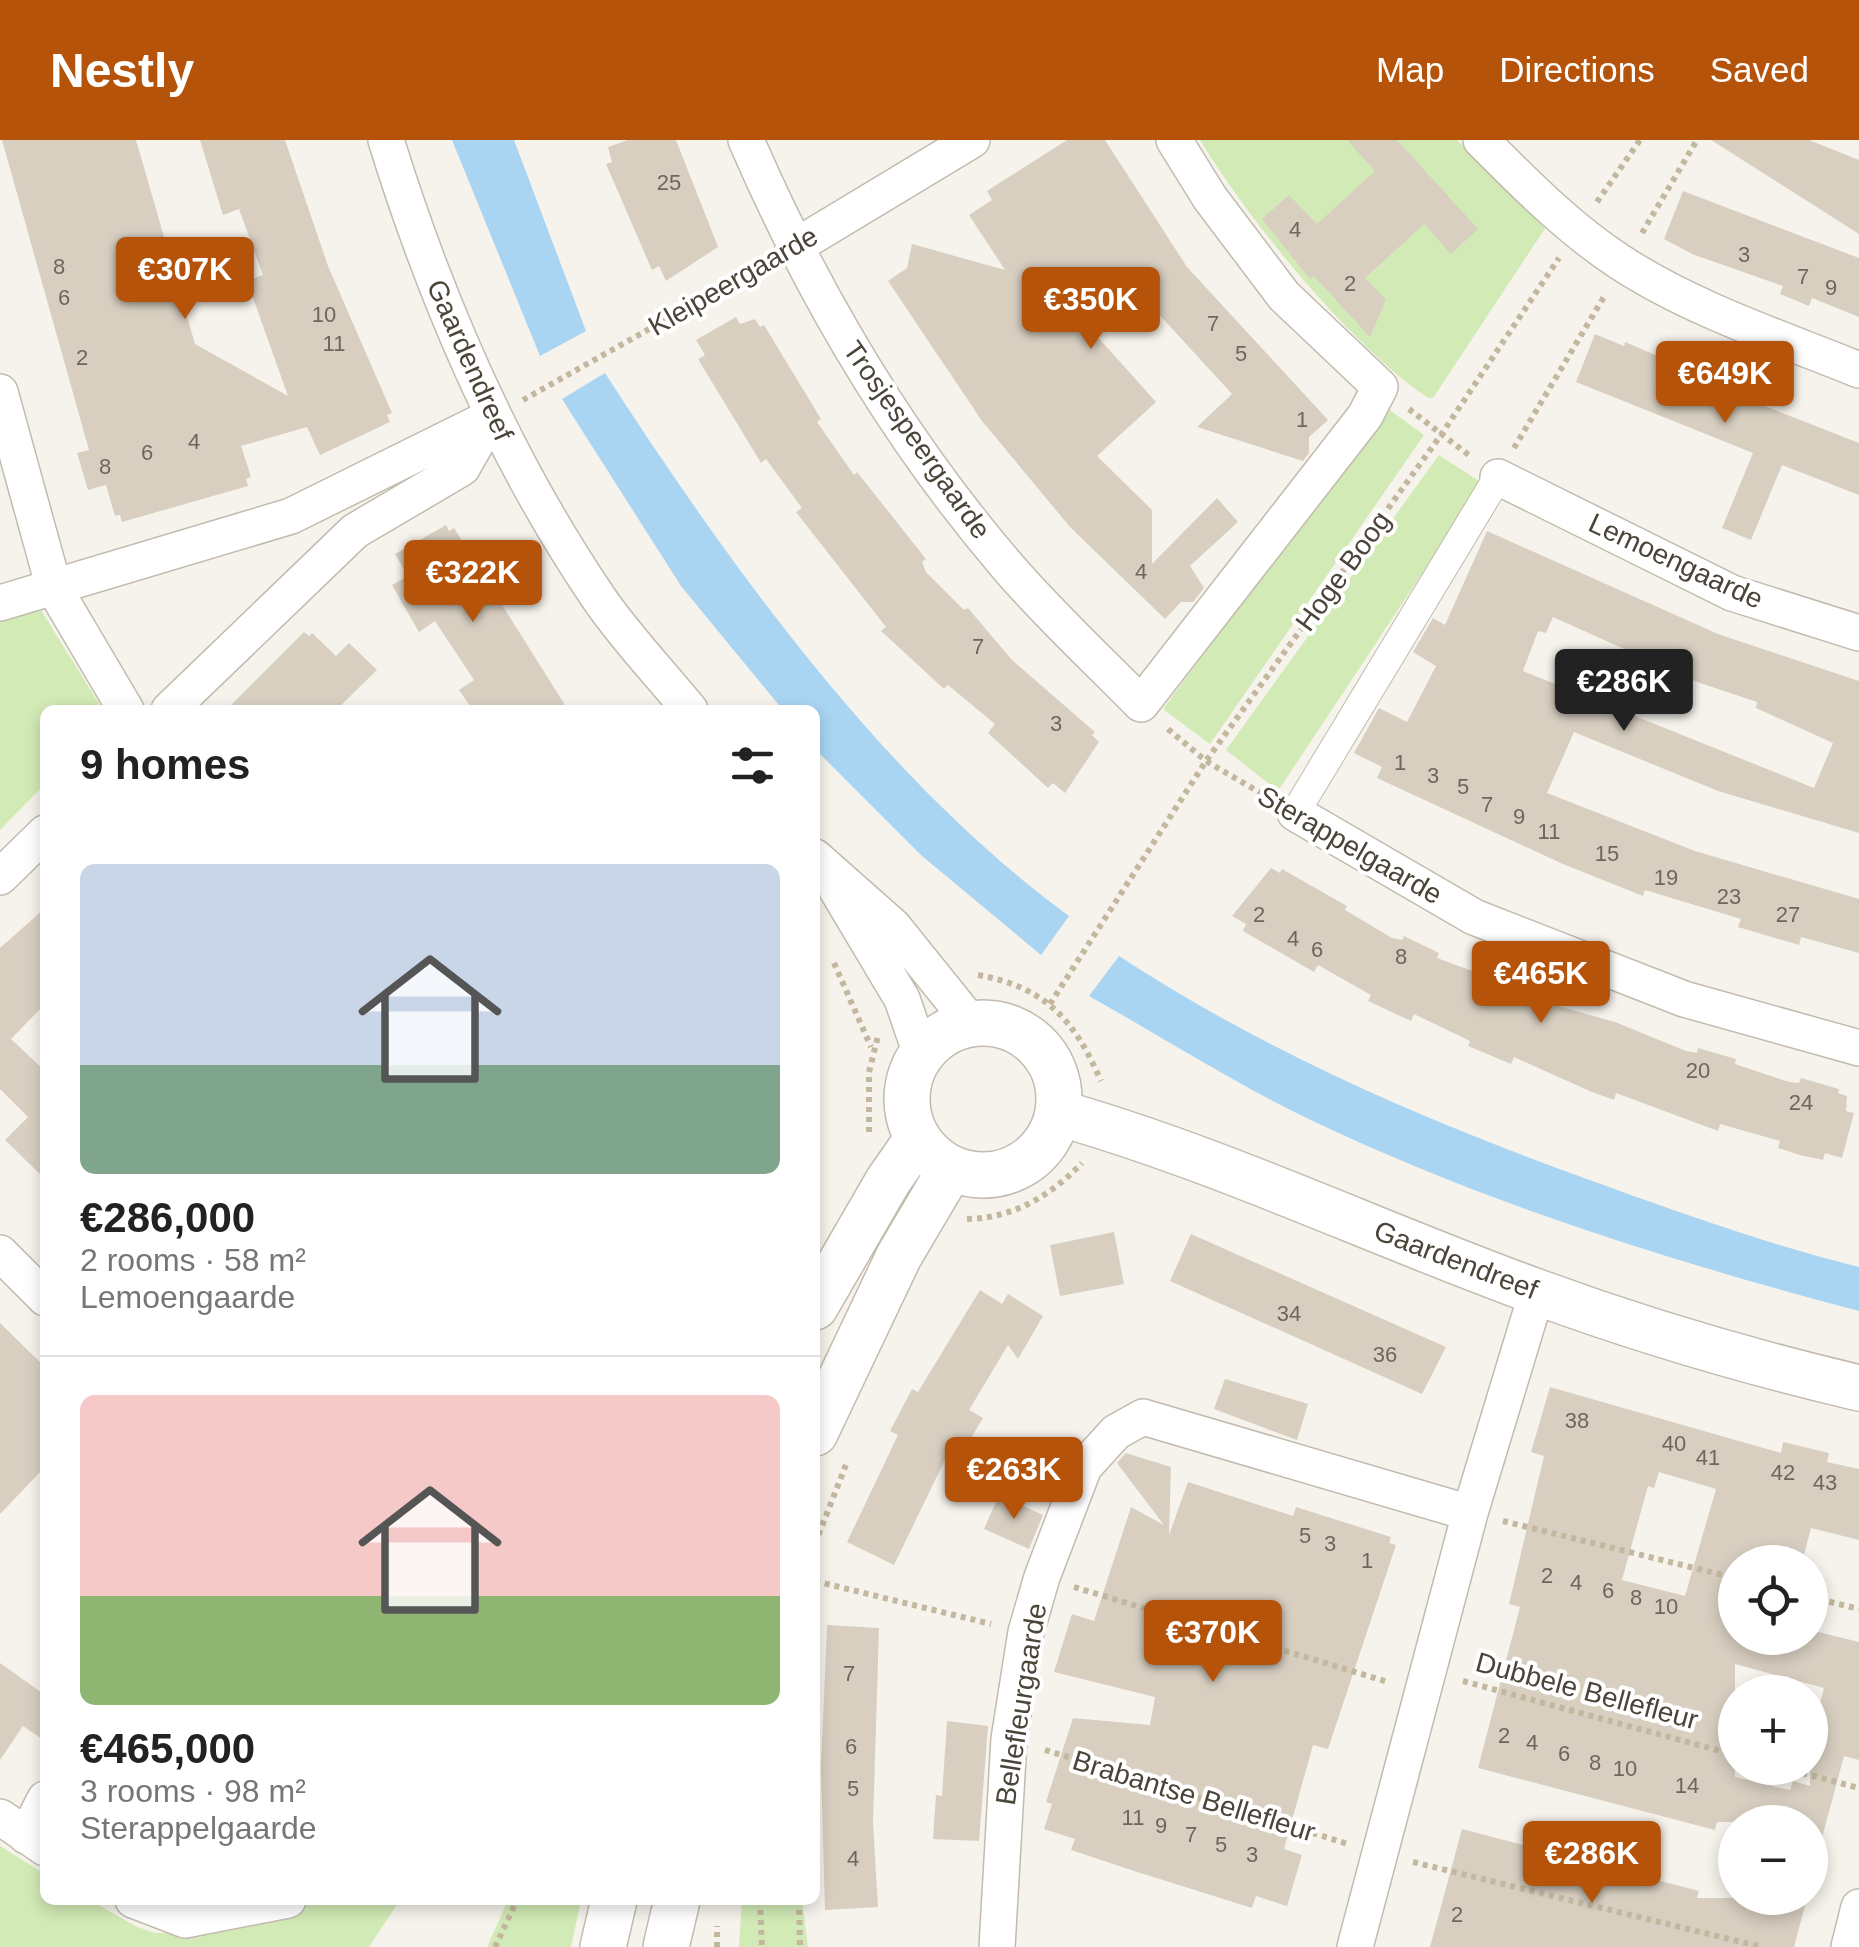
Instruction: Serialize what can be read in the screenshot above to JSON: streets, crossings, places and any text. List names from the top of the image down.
{
  "streets": {
    "street": [
      "Kleipeergaarde",
      "Gaardendreef",
      "Trosjespeergaarde",
      "Lemoengaarde",
      "Sterappelgaarde",
      "Bellefleurgaarde"
    ],
    "path": ["Hoge Boog", "Dubbele Bellefleur", "Brabantse Bellefleur"]
  },
  "crossings": [
    ["Kleipeergaarde", "Gaardendreef"],
    ["Kleipeergaarde", "Trosjespeergaarde"],
    ["Hoge Boog", "Sterappelgaarde"],
    ["Dubbele Bellefleur", "Bellefleurgaarde"],
    ["Bellefleurgaarde", "Brabantse Bellefleur"]
  ],
  "house_numbers": [
    "25",
    "4",
    "3",
    "8",
    "7",
    "2",
    "9",
    "6",
    "10",
    "7",
    "11",
    "5",
    "2",
    "1",
    "4",
    "6",
    "8",
    "4",
    "7",
    "3",
    "1",
    "3",
    "5",
    "7",
    "9",
    "11",
    "15",
    "19",
    "23",
    "2",
    "27",
    "4",
    "6",
    "8",
    "20",
    "24",
    "34",
    "36",
    "38",
    "40",
    "41",
    "42",
    "43",
    "5",
    "3",
    "1",
    "2",
    "4",
    "6",
    "8",
    "10",
    "7",
    "2",
    "4",
    "6",
    "6",
    "8",
    "10",
    "14",
    "5",
    "11",
    "9",
    "7",
    "5",
    "3",
    "4",
    "2"
  ],
  "page": {
    "header": "Nestly",
    "nav": ["Map", "Directions", "Saved"],
    "price": [
      "€307K",
      "€350K",
      "€649K",
      "€322K",
      "€286K",
      "€465K",
      "€263K",
      "€370K",
      "€286K"
    ],
    "heading": "9 homes",
    "list": [
      {
        "name": "€286,000",
        "note": "2 rooms · 58 m² · Lemoengaarde"
      },
      {
        "name": "€465,000",
        "note": "3 rooms · 98 m² · Sterappelgaarde"
      }
    ],
    "map_buttons": ["+", "−"]
  }
}
